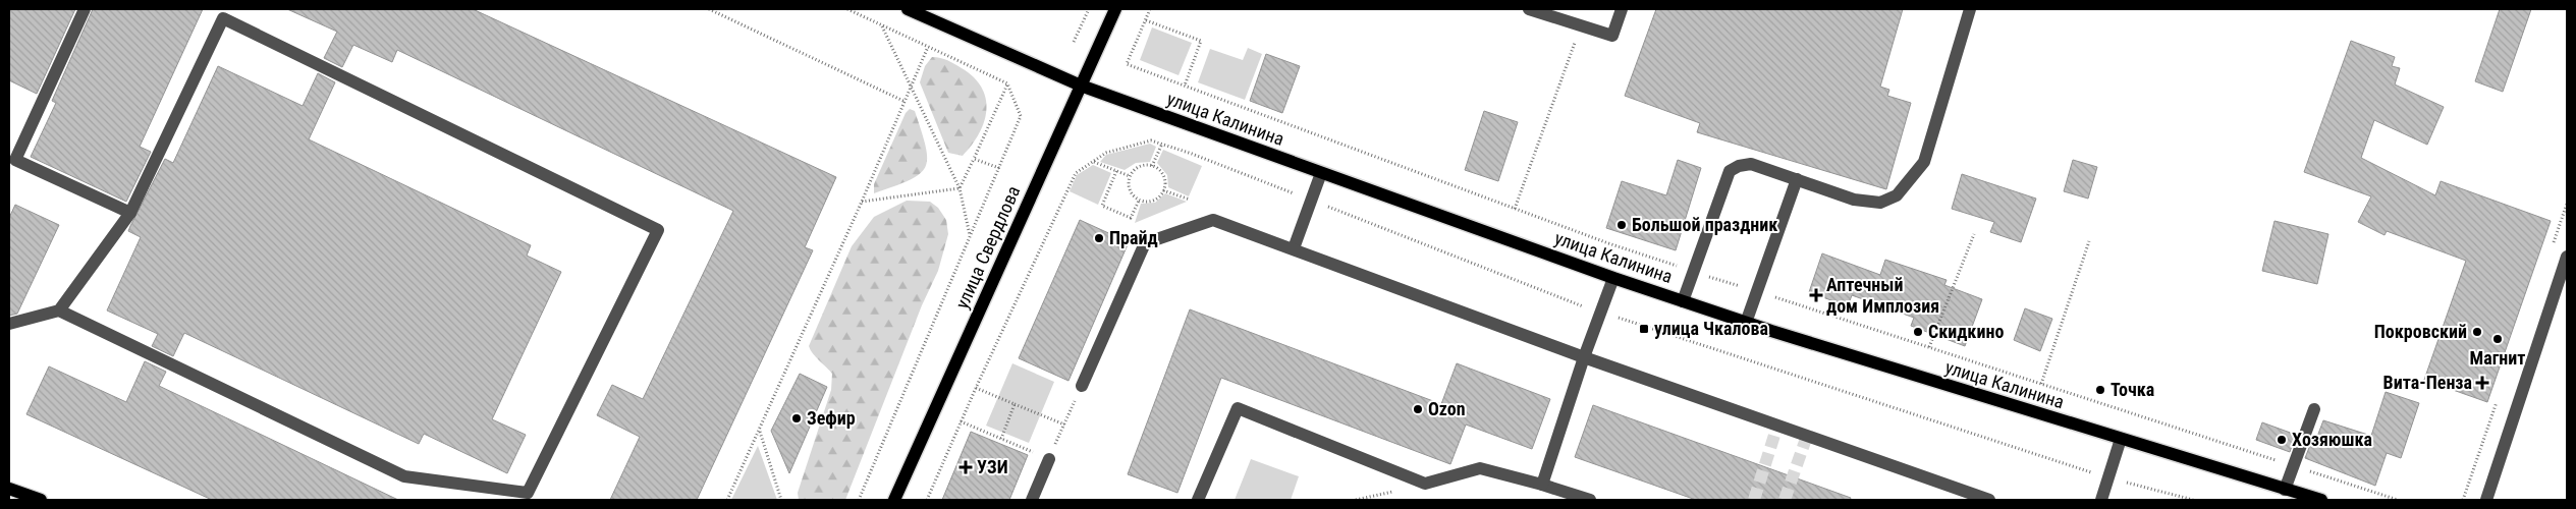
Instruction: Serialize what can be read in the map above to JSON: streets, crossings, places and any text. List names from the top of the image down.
{
  "streets": {
    "main road": ["улица Калинина", "улица Свердлова"]
  },
  "crossings": [
    ["улица Калинина", "улица Свердлова"]
  ],
  "places": {
    "other": [
      "Большой праздник",
      "Прайд",
      "Скидкино",
      "Покровский",
      "Магнит",
      "Точка",
      "Ozon",
      "Зефир",
      "Хозяюшка"
    ],
    "health": ["Аптечный дом Имплозия", "Вита-Пенза", "УЗИ"],
    "transit": ["улица Чкалова"]
  }
}
